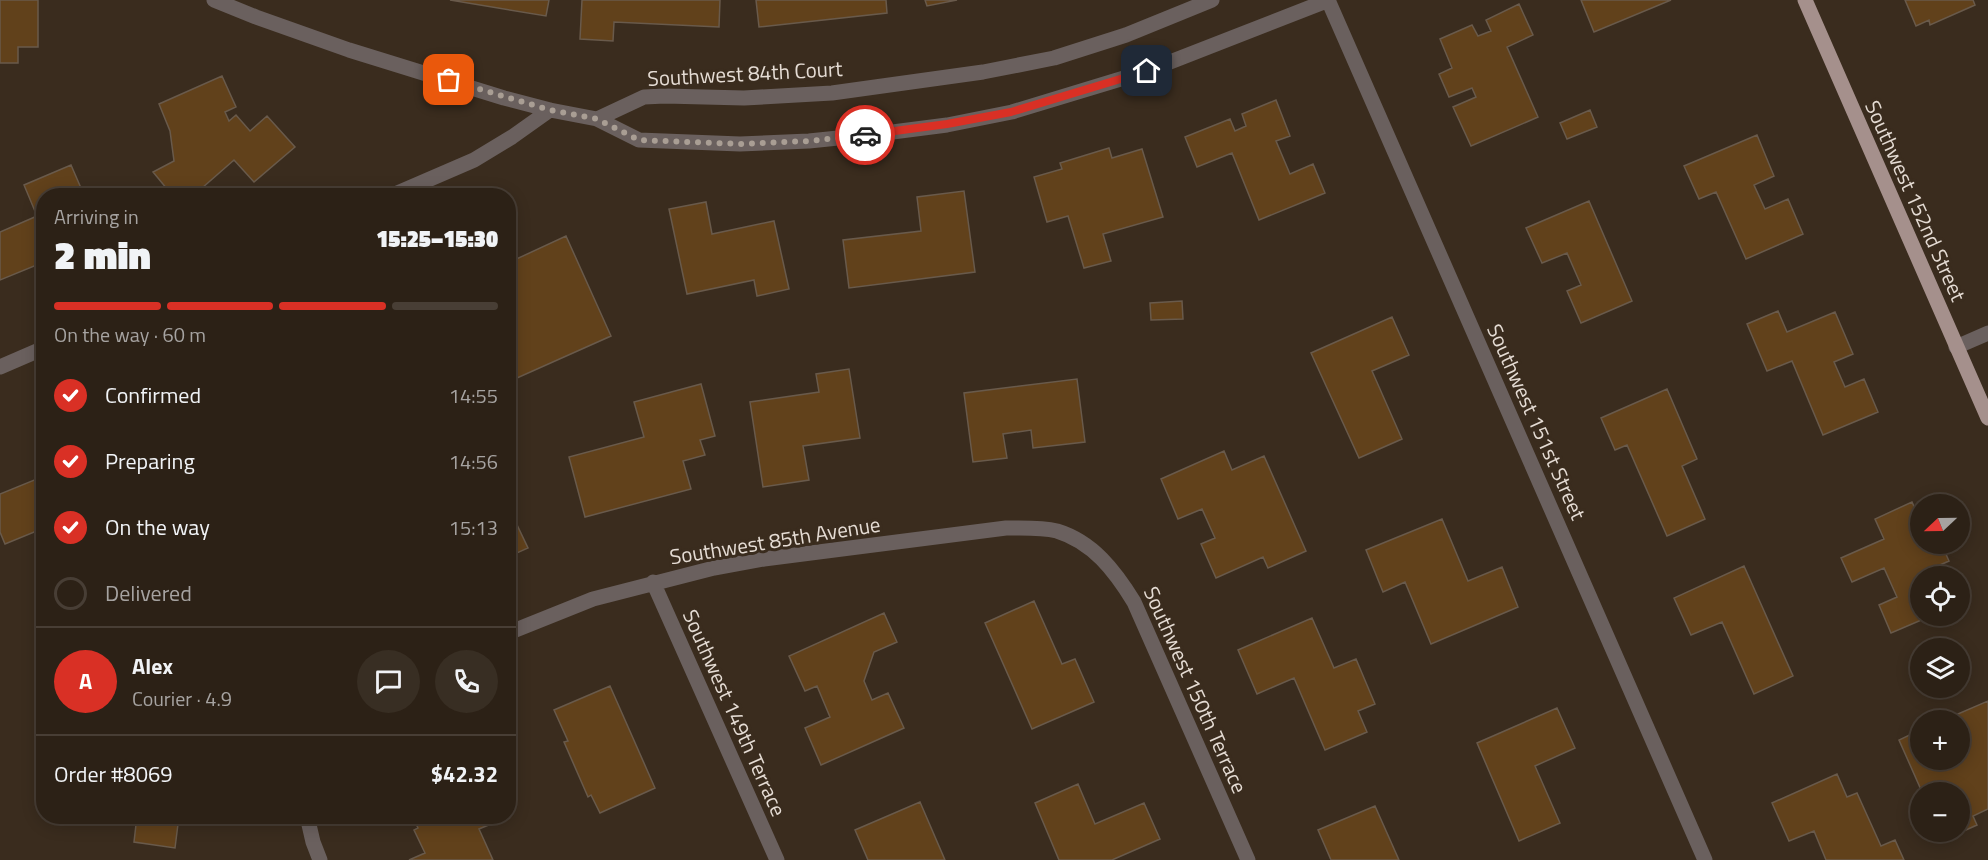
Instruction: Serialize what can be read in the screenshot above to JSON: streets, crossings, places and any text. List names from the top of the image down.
{
  "streets": {
    "main road": ["Southwest 152nd Street"],
    "street": [
      "Southwest 84th Court",
      "Southwest 151st Street",
      "Southwest 85th Avenue",
      "Southwest 150th Terrace",
      "Southwest 149th Terrace"
    ]
  },
  "crossings": [
    ["Southwest 85th Avenue", "Southwest 150th Terrace"],
    ["Southwest 85th Avenue", "Southwest 149th Terrace"]
  ],
  "north": "left",
  "page": {
    "heading": ["2 min", "Arriving in", "15:25–15:30"],
    "panel": [
      "Alex",
      "Courier · 4.9",
      "Order #8069",
      "$42.32"
    ],
    "bar": "On the way · 60 m",
    "list": [
      ["Confirmed", "14:55"],
      ["Preparing", "14:56"],
      ["On the way", "15:13"],
      "Delivered"
    ],
    "map_buttons": ["+", "−"],
    "round": "A"
  }
}
